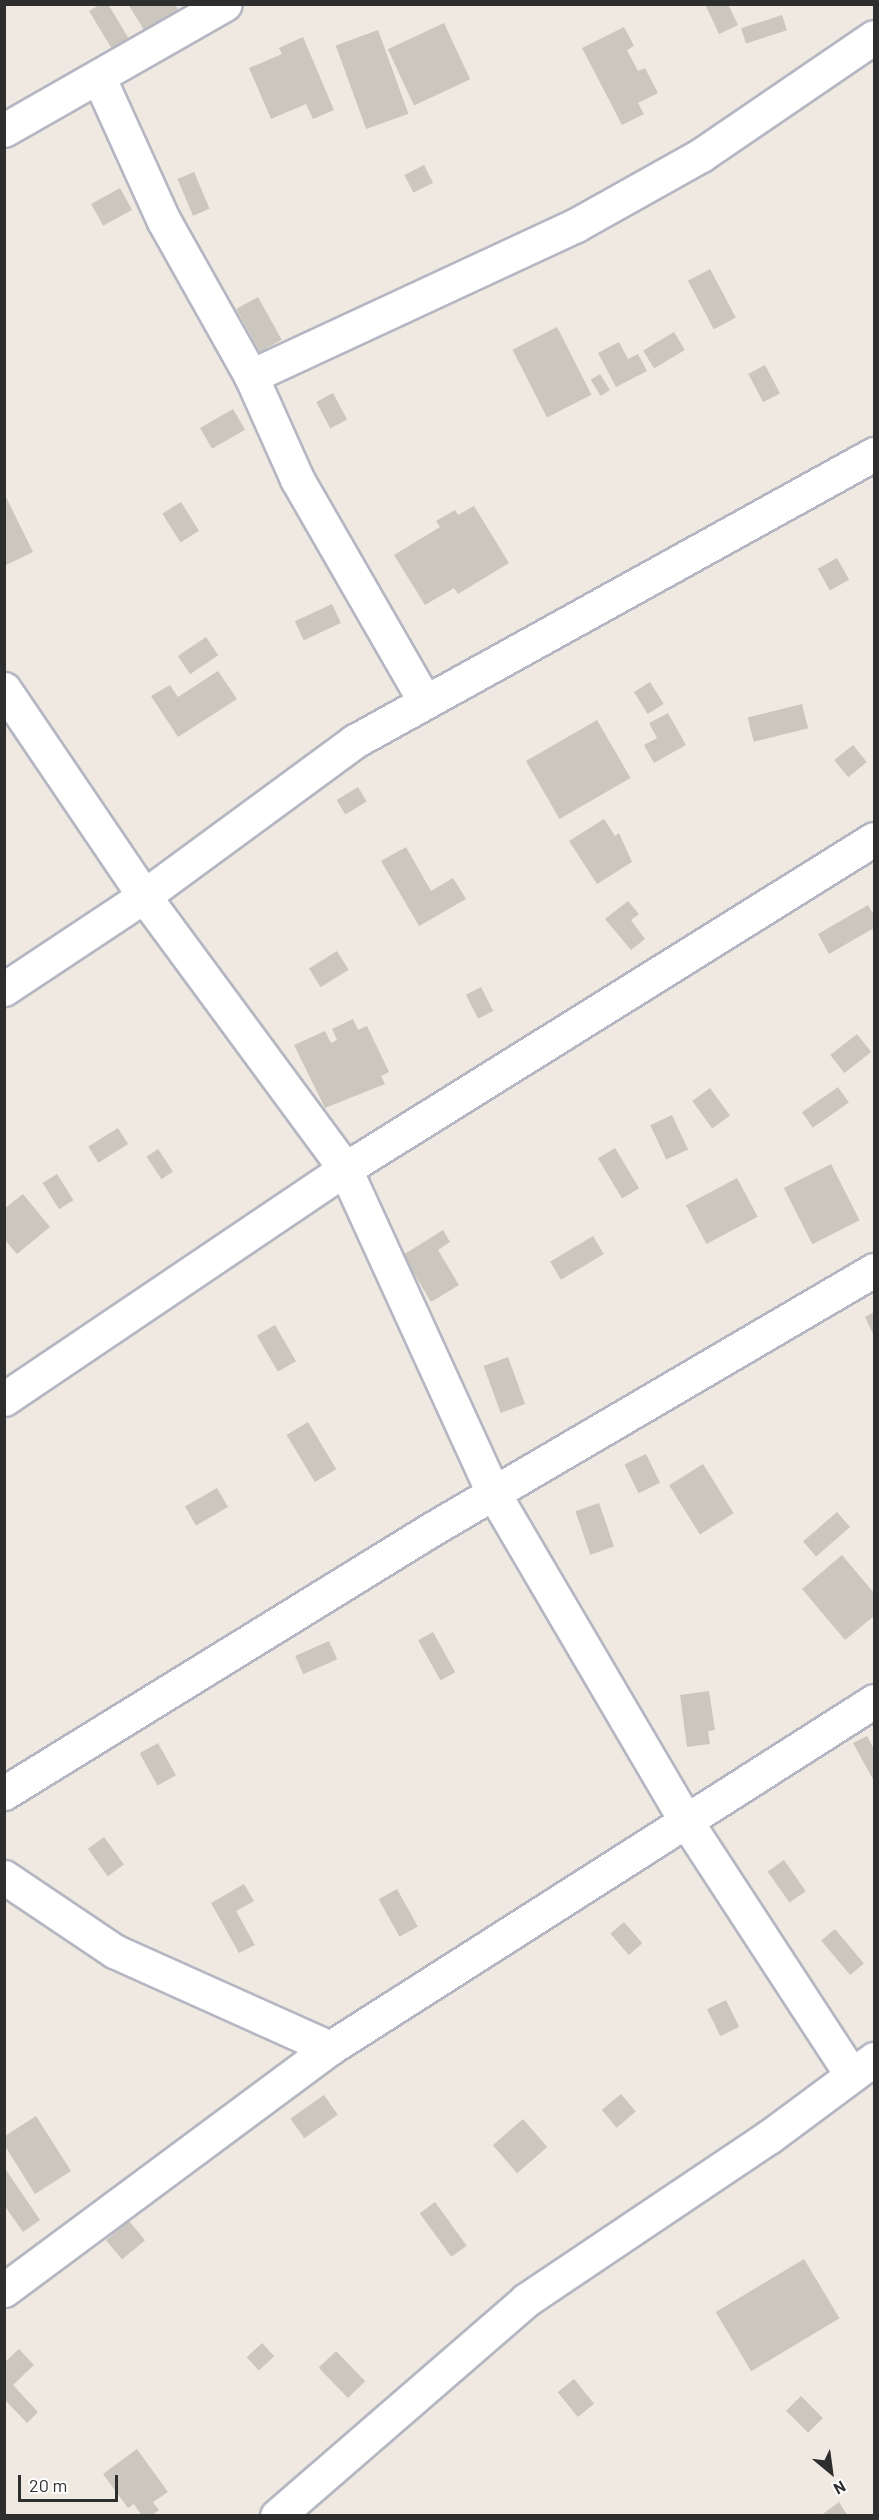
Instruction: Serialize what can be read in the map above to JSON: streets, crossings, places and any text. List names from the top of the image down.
{
  "scale_bar": "20 m",
  "north": "bottom right"
}
